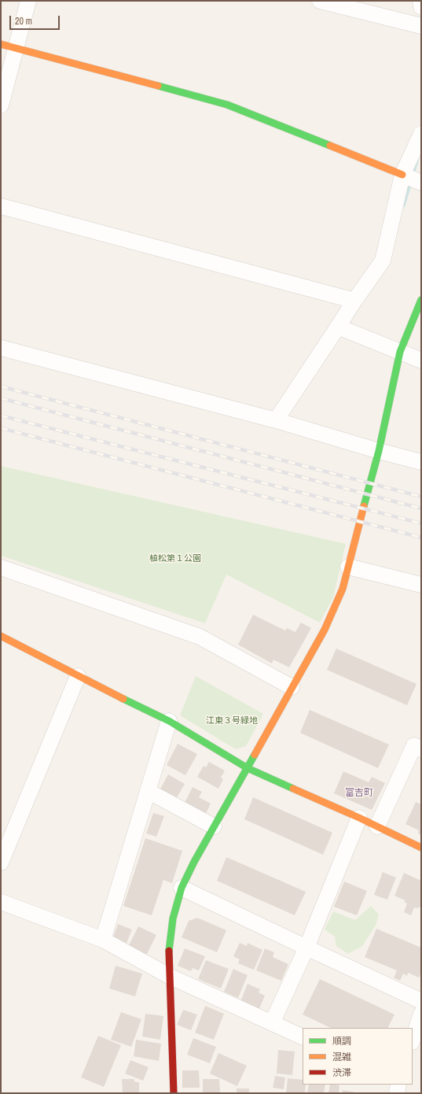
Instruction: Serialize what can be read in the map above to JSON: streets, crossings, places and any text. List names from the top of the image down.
{
  "districts": ["富吉町"],
  "parks": ["植松第１公園", "江東３号緑地"],
  "legend": ["順調", "混雑", "渋滞"],
  "scale_bar": "20 m"
}
